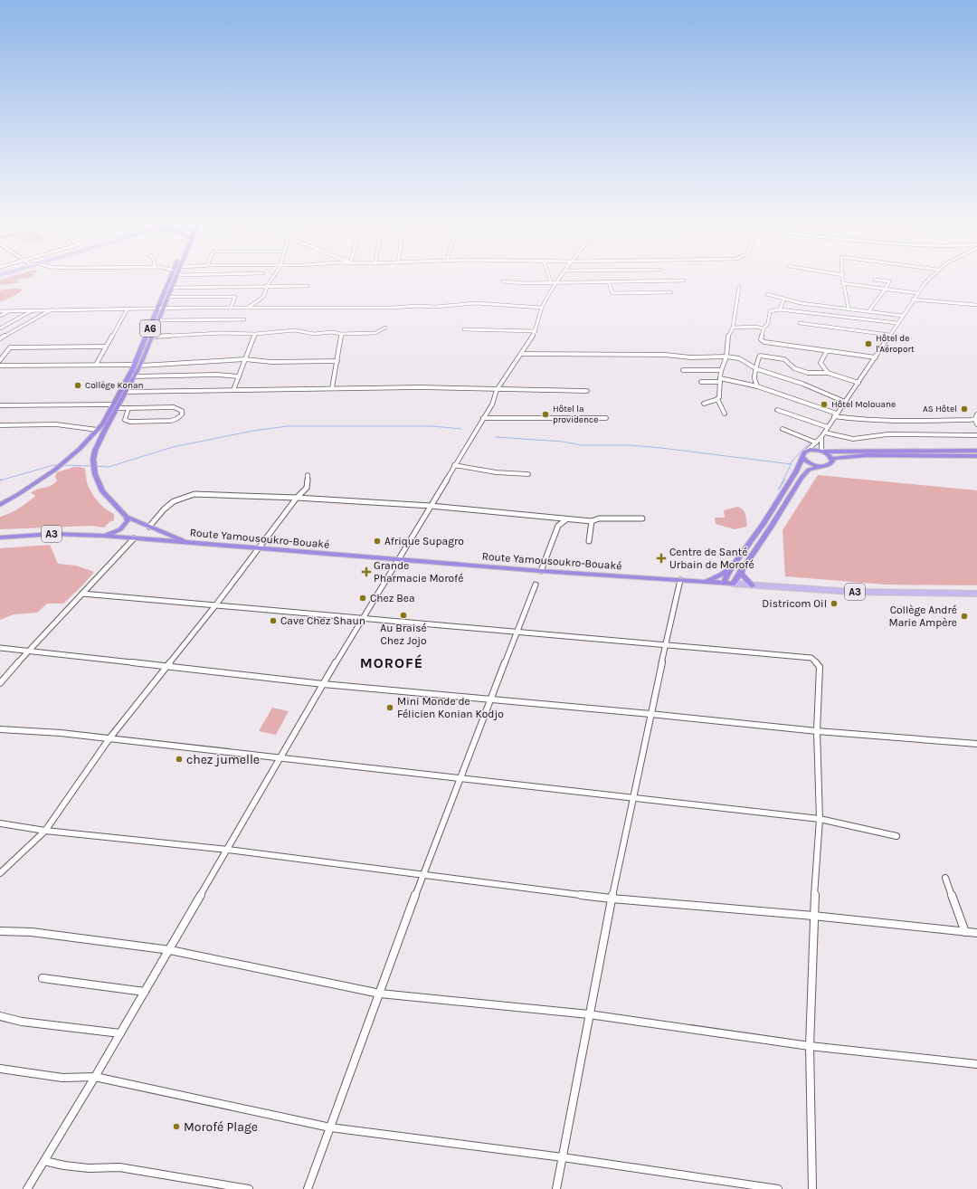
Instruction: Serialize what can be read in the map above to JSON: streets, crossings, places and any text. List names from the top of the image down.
{
  "streets": {
    "highway": ["A6", "A3", "Route Yamousoukro-Bouaké"]
  },
  "crossings": [
    ["A6", "Route Yamousoukro-Bouaké"],
    ["A3", "Route Yamousoukro-Bouaké"]
  ],
  "districts": ["MOROFÉ"],
  "places": {
    "other": [
      "Hôtel de l'Aéroport",
      "Collège Konan",
      "Hôtel Molouane",
      "AS Hôtel",
      "Hôtel la providence",
      "Afrique Supagro",
      "Chez Bea",
      "Districom Oil",
      "Au Braisé Chez Jojo",
      "Collège André Marie Ampère",
      "Cave Chez Shaun",
      "Mini Monde de Félicien Konian Kodjo",
      "chez jumelle",
      "Morofé Plage"
    ],
    "health": ["Centre de Santé Urbain de Morofé", "Grande Pharmacie Morofé"]
  }
}
